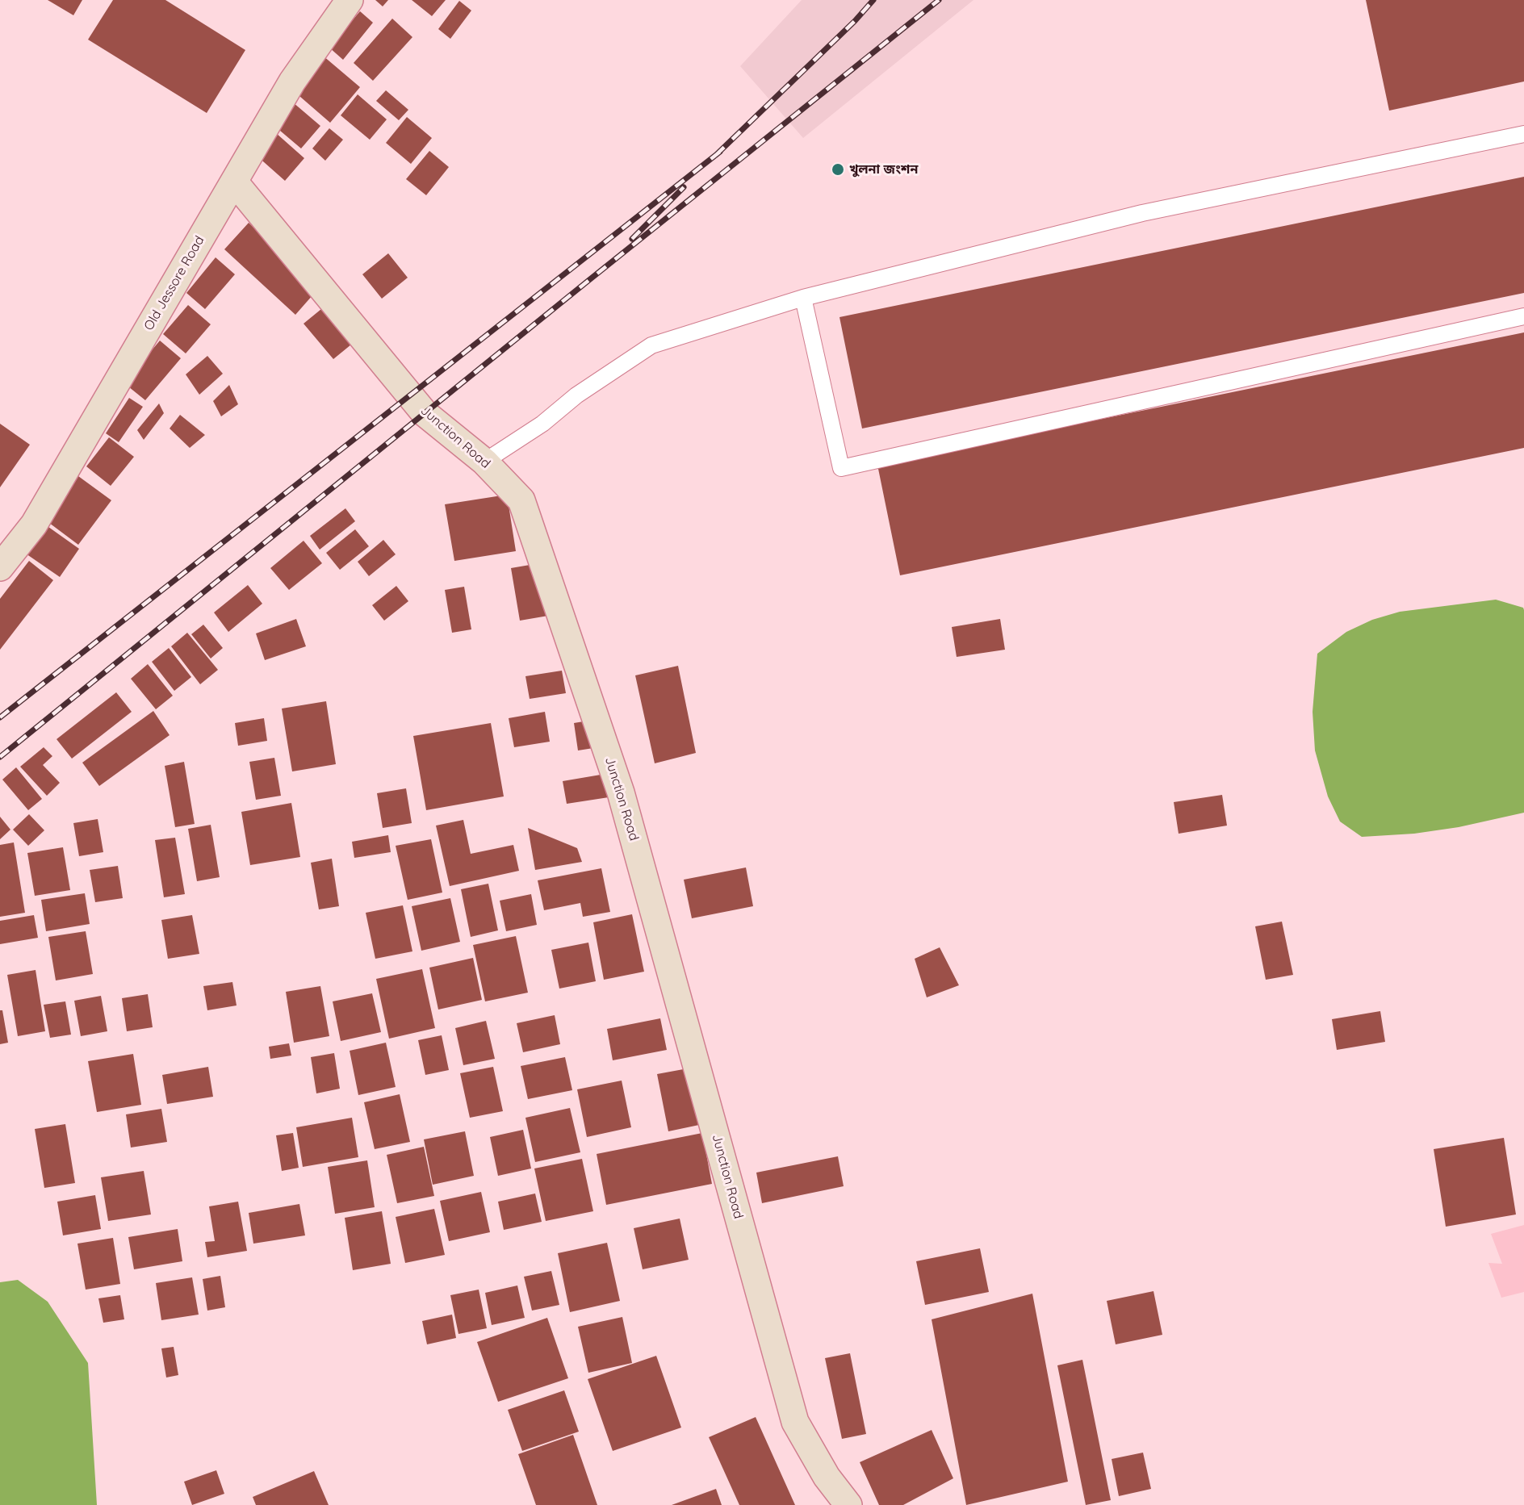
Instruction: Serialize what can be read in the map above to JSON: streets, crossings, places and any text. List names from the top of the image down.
{
  "streets": {
    "main road": ["Old Jessore Road", "Junction Road"]
  },
  "crossings": [
    ["Old Jessore Road", "Junction Road"]
  ],
  "places": ["খুলনা জংশন"]
}
